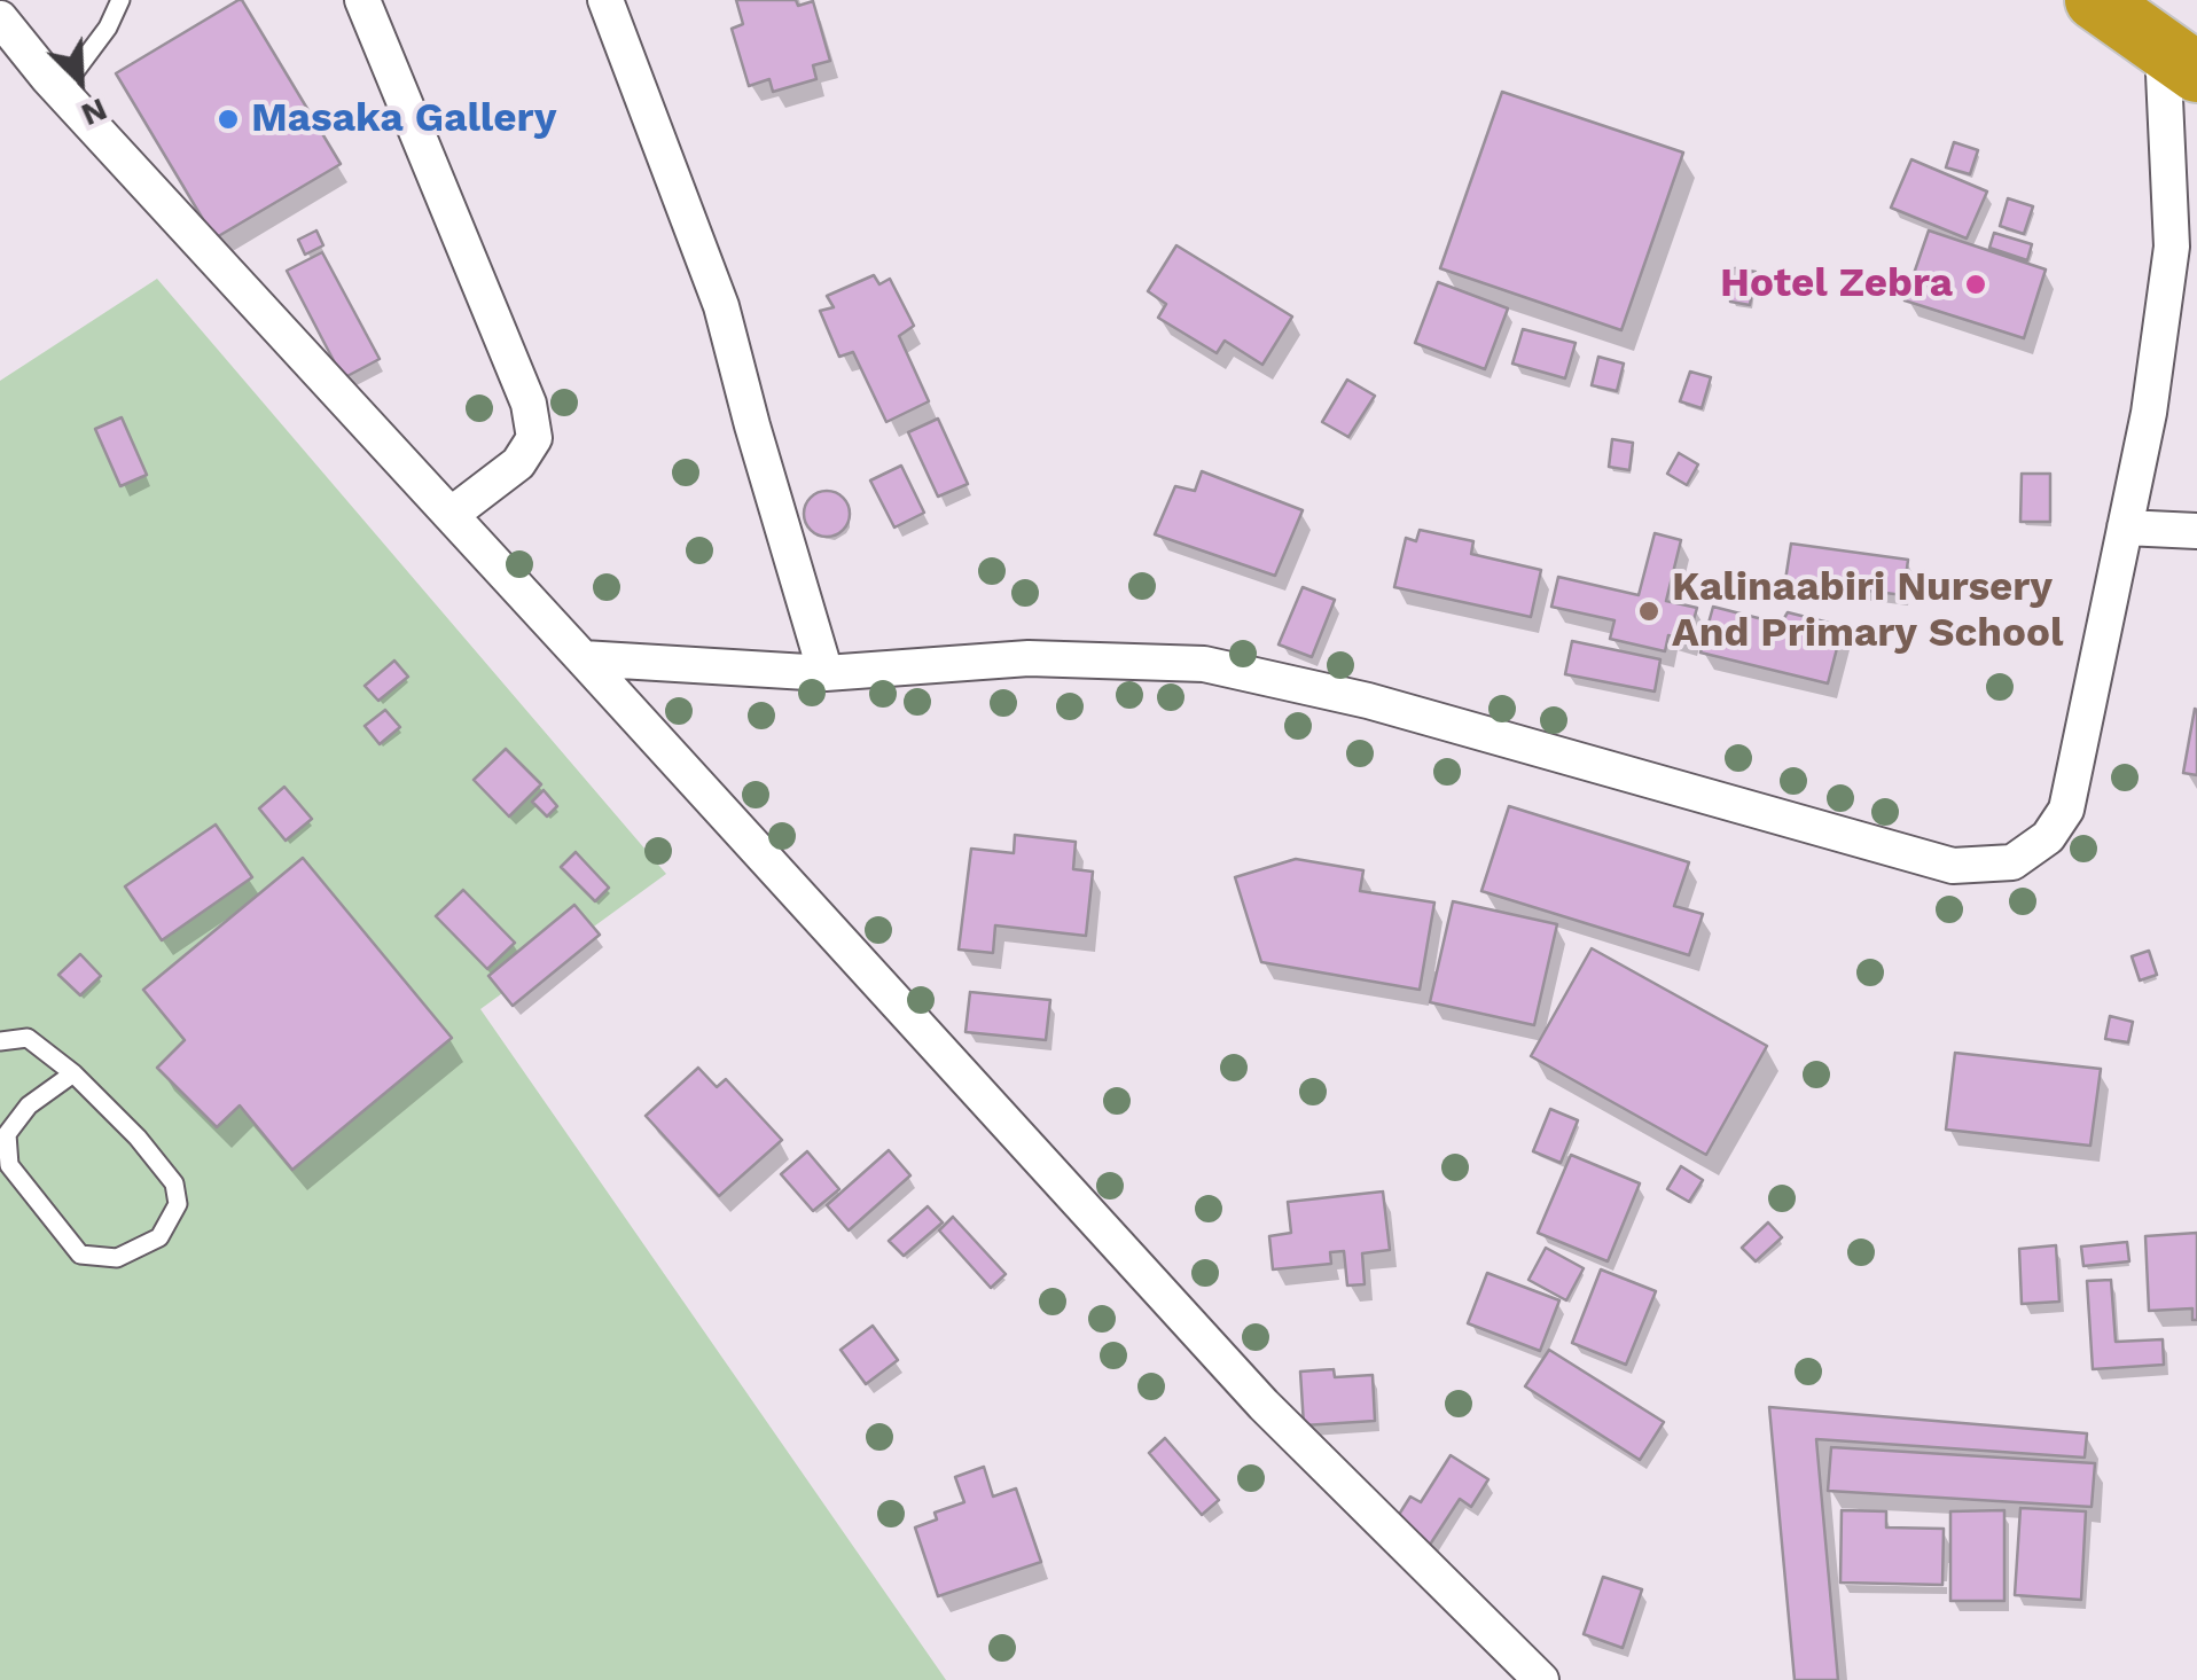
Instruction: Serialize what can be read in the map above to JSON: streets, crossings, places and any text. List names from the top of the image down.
{
  "places": ["Masaka Gallery", "Hotel Zebra", "Kalinaabiri Nursery And Primary School"],
  "north": "bottom right"
}
